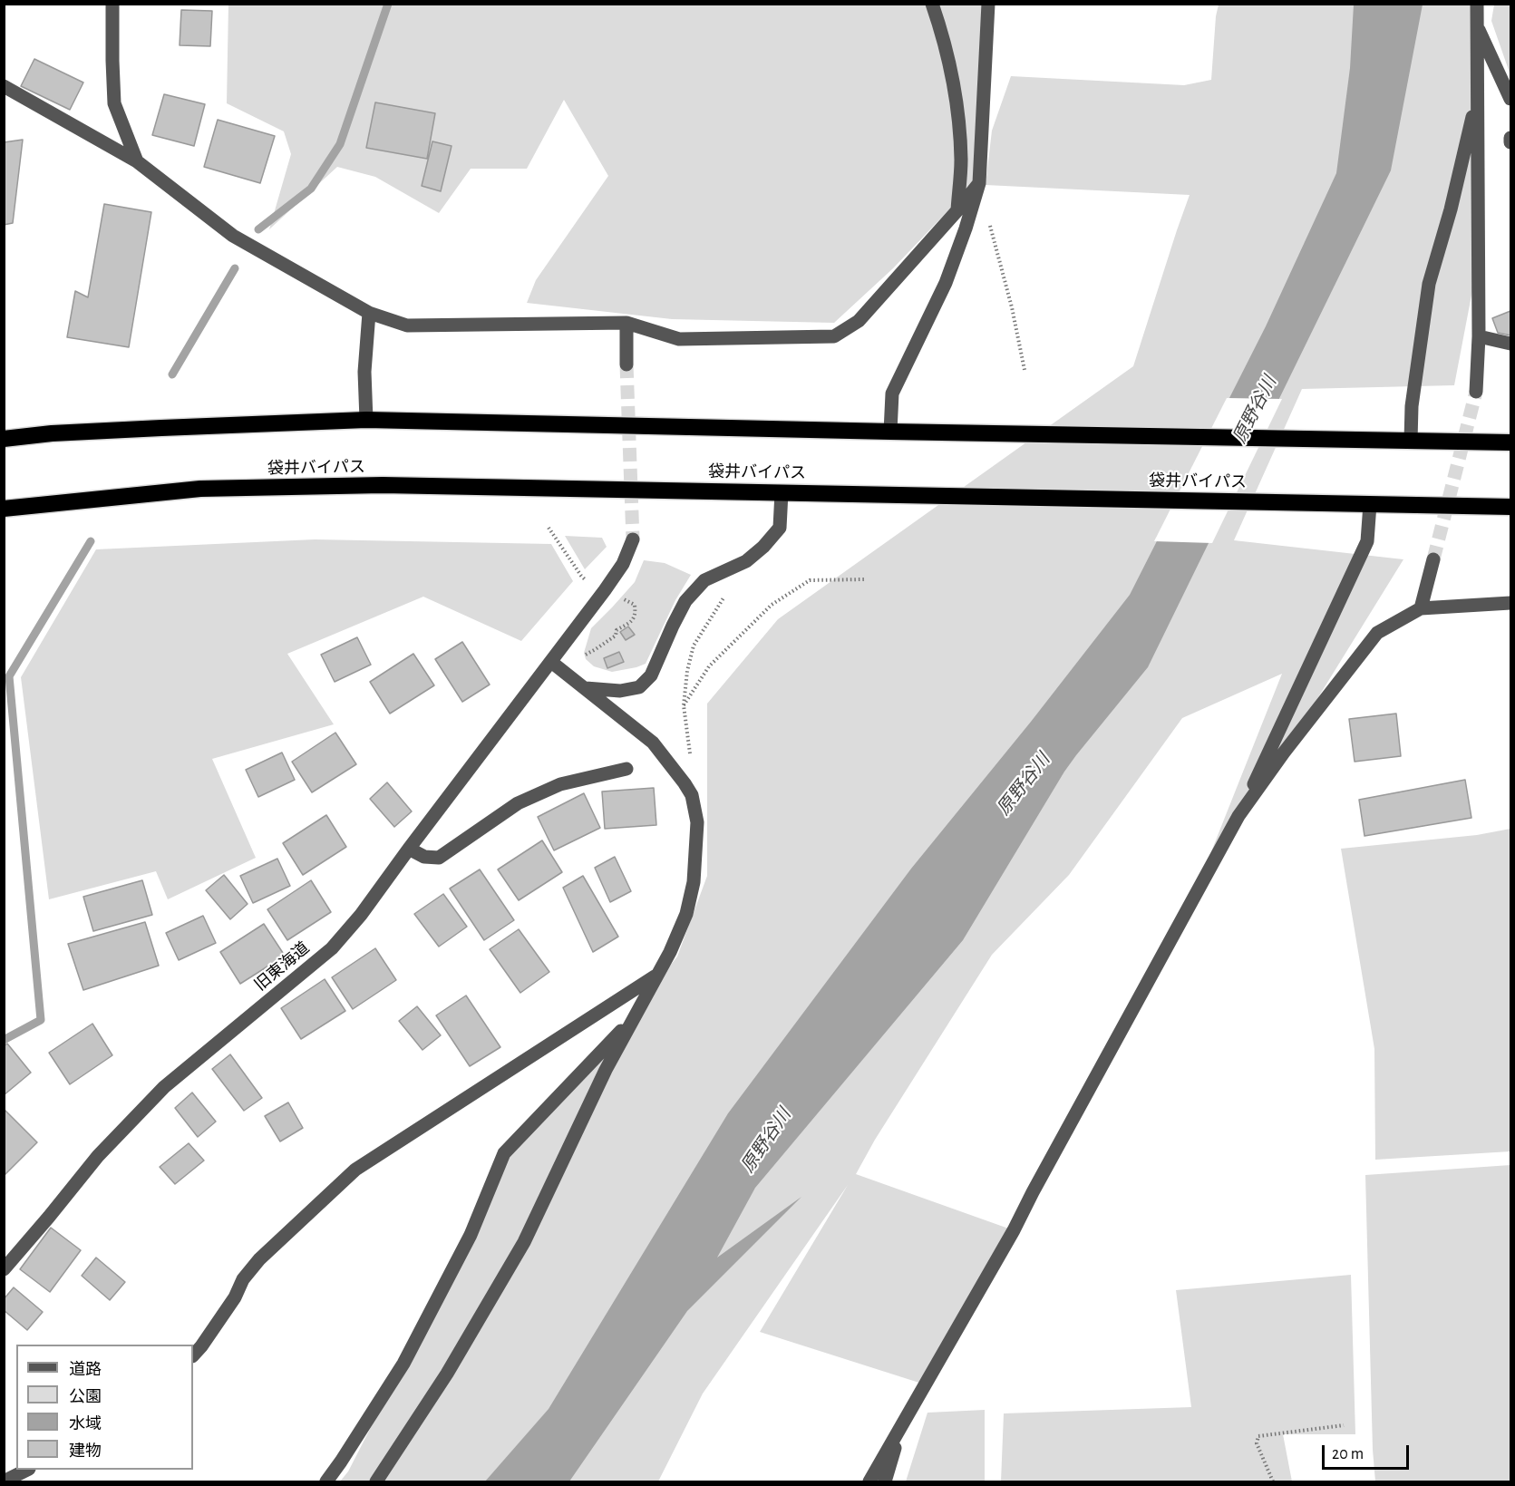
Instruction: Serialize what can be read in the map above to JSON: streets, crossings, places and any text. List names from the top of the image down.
{
  "streets": {
    "highway": ["袋井バイパス"],
    "street": ["旧東海道"]
  },
  "water": ["原野谷川"],
  "legend": [
    "道路",
    "公園",
    "水域",
    "建物"
  ],
  "scale_bar": "20 m"
}
